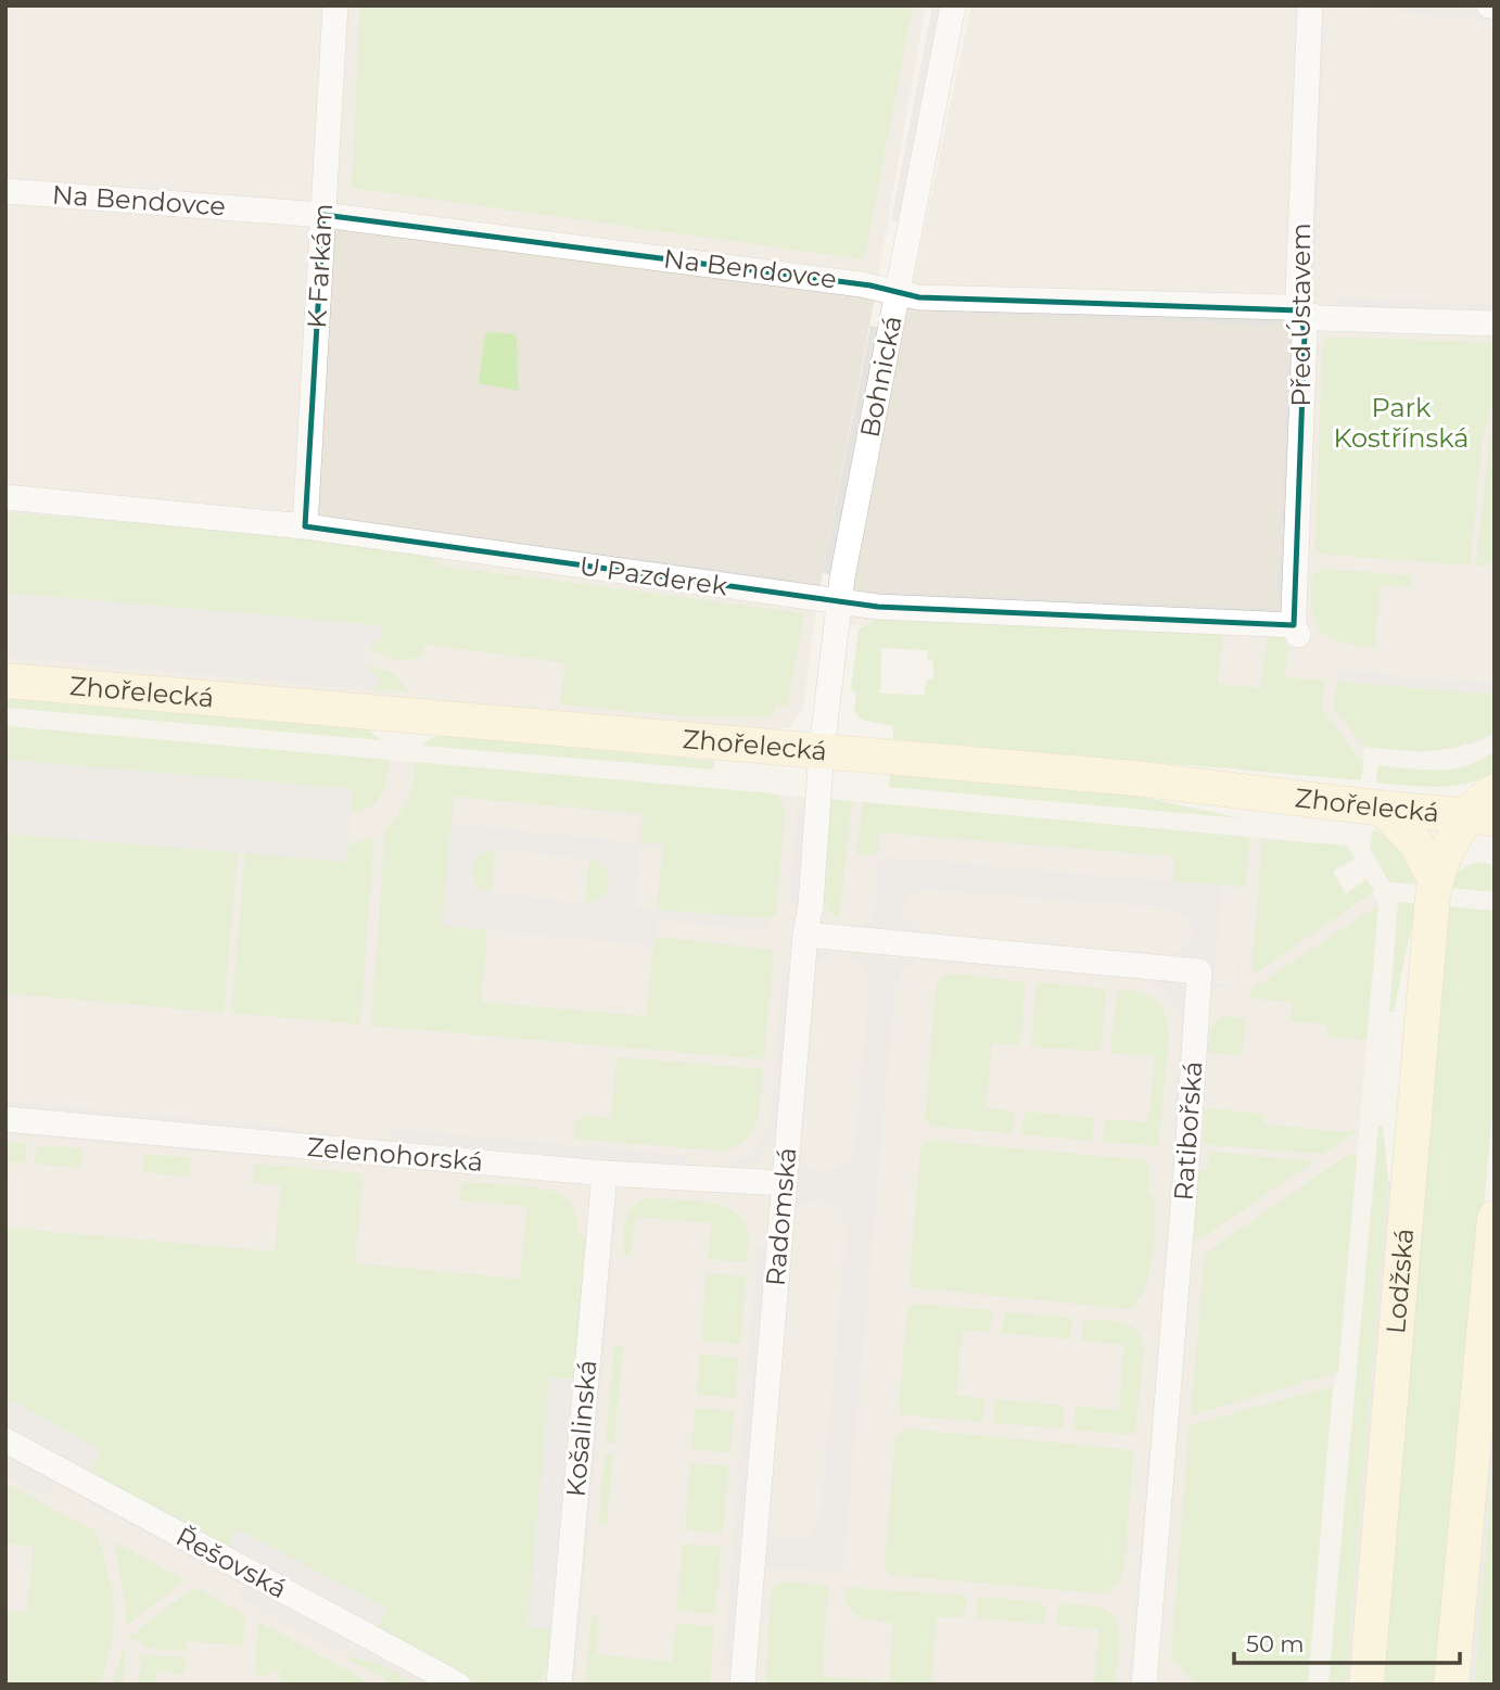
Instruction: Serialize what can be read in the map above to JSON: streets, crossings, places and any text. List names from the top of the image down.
{
  "streets": {
    "street": [
      "Na Bendovce",
      "K Farkám",
      "Před Ústavem",
      "Bohnická",
      "U Pazderek",
      "Zhořelecká",
      "Ratibořská",
      "Zelenohorská",
      "Radomská",
      "Lodžská",
      "Košalinská",
      "Řešovská"
    ]
  },
  "crossings": [
    ["Na Bendovce", "K Farkám"],
    ["Na Bendovce", "Před Ústavem"],
    ["Na Bendovce", "Bohnická"],
    ["K Farkám", "U Pazderek"],
    ["Před Ústavem", "U Pazderek"],
    ["Bohnická", "U Pazderek"],
    ["Bohnická", "Zhořelecká"],
    ["Bohnická", "Radomská"],
    ["Zhořelecká", "Radomská"],
    ["Zhořelecká", "Lodžská"],
    ["Ratibořská", "Radomská"],
    ["Zelenohorská", "Radomská"],
    ["Zelenohorská", "Košalinská"]
  ],
  "parks": ["Park Kostřínská"],
  "scale_bar": "50 m"
}
